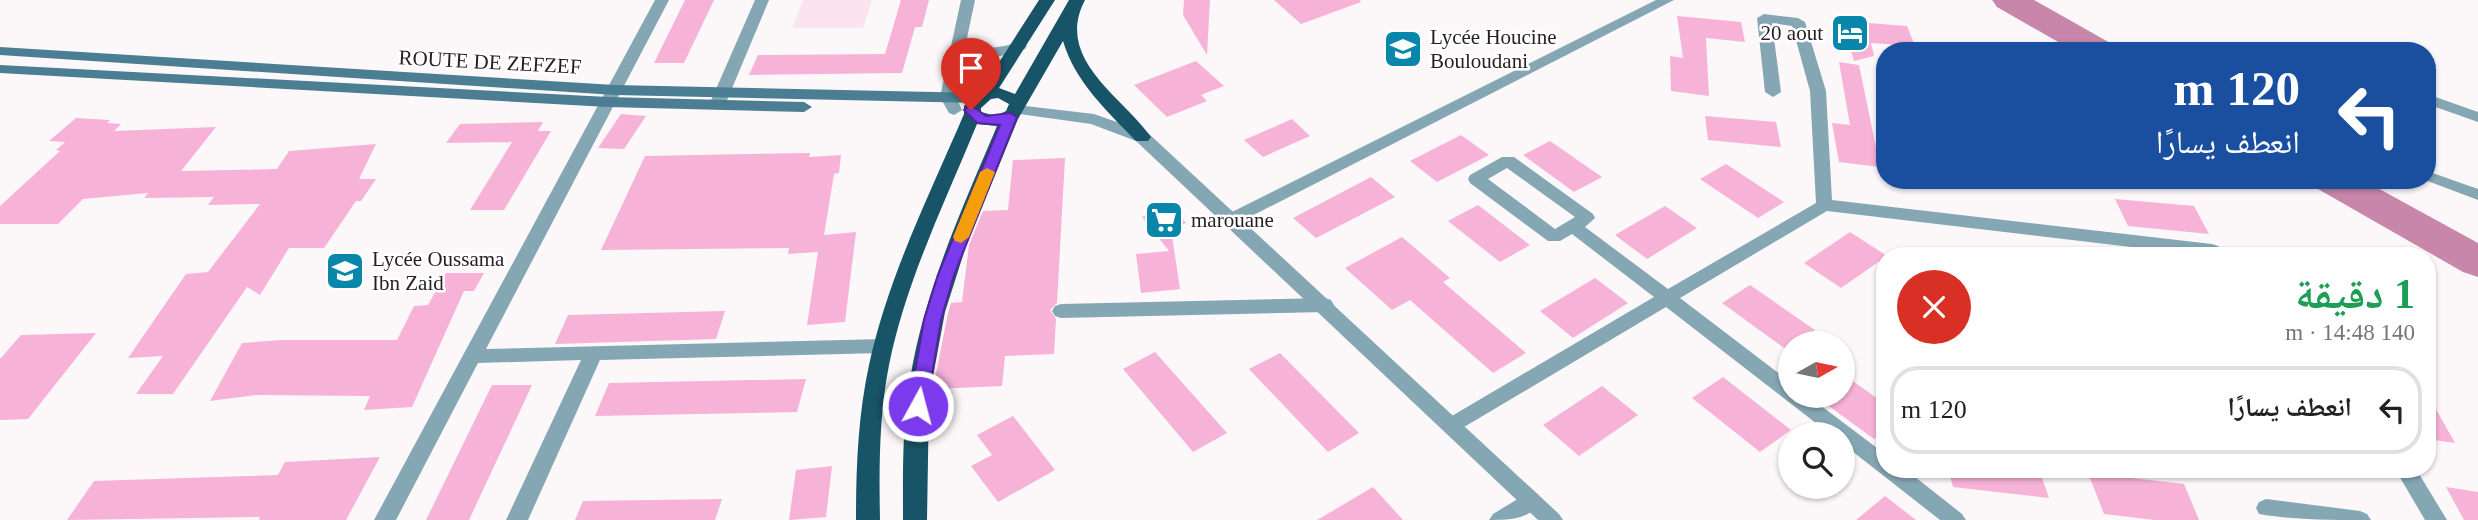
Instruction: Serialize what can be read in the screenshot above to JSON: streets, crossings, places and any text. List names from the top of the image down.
{
  "streets": {
    "main road": ["ROUTE DE ZEFZEF"]
  },
  "places": {
    "hotel": ["20 aout"],
    "school or university": ["Lycée Houcine Bouloudani", "Lycée Oussama Ibn Zaid"],
    "supermarket": ["marouane"]
  },
  "north": "right",
  "page": {
    "turn": ["120 m", "انعطف يسارًا"],
    "heading": ["1 دقيقة", "140 m · 14:48"],
    "list": [
      {
        "name": "انعطف يسارًا",
        "value": "120 m"
      }
    ]
  }
}
